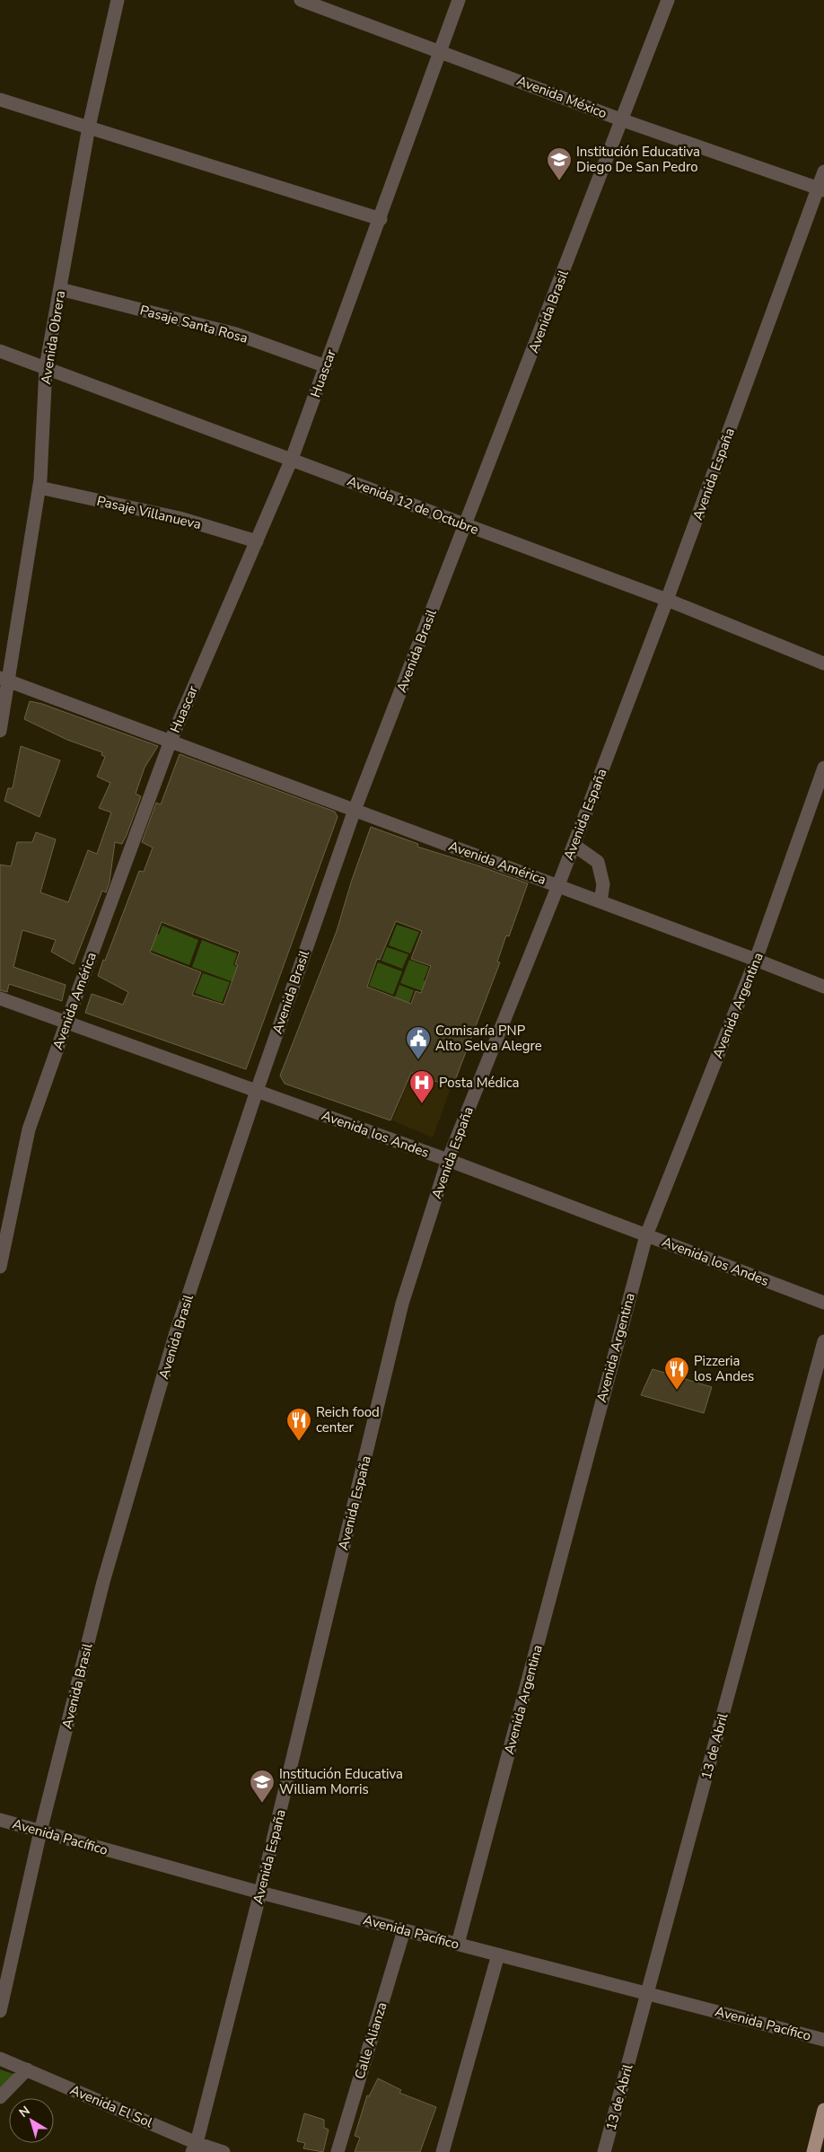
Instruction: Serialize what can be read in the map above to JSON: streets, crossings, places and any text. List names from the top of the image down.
{
  "streets": {
    "street": [
      "Avenida México",
      "Avenida Brasil",
      "Pasaje Santa Rosa",
      "Avenida Obrera",
      "Huascar",
      "Avenida España",
      "Avenida 12 de Octubre",
      "Pasaje Villanueva",
      "Avenida América",
      "Avenida Argentina",
      "Avenida los Andes",
      "13 de Abril",
      "Avenida Pacífico",
      "Calle Alianza",
      "Avenida El Sol"
    ]
  },
  "crossings": [
    ["Avenida México", "Avenida Brasil"],
    ["Avenida México", "Huascar"],
    ["Avenida México", "Avenida España"],
    ["Avenida Brasil", "Avenida 12 de Octubre"],
    ["Avenida Brasil", "Avenida América"],
    ["Avenida Brasil", "Avenida los Andes"],
    ["Avenida Brasil", "Avenida Pacífico"],
    ["Pasaje Santa Rosa", "Avenida Obrera"],
    ["Pasaje Santa Rosa", "Huascar"],
    ["Avenida Obrera", "Avenida 12 de Octubre"],
    ["Avenida Obrera", "Pasaje Villanueva"],
    ["Avenida Obrera", "Avenida América"],
    ["Huascar", "Avenida 12 de Octubre"],
    ["Huascar", "Pasaje Villanueva"],
    ["Huascar", "Avenida América"],
    ["Avenida España", "Avenida 12 de Octubre"],
    ["Avenida España", "Avenida América"],
    ["Avenida España", "Avenida los Andes"],
    ["Avenida España", "Avenida Pacífico"],
    ["Avenida España", "Avenida El Sol"],
    ["Avenida América", "Avenida Argentina"],
    ["Avenida América", "Avenida los Andes"],
    ["Avenida Argentina", "Avenida los Andes"],
    ["Avenida Argentina", "Avenida Pacífico"],
    ["13 de Abril", "Avenida Pacífico"],
    ["Avenida Pacífico", "Calle Alianza"]
  ],
  "places": {
    "school or university": ["Institución Educativa Diego De San Pedro", "Institución Educativa William Morris"],
    "public building": ["Comisaría PNP Alto Selva Alegre"],
    "hospital": ["Posta Médica"],
    "restaurant": ["Pizzeria los Andes", "Reich food center"]
  },
  "north": "top left"
}
